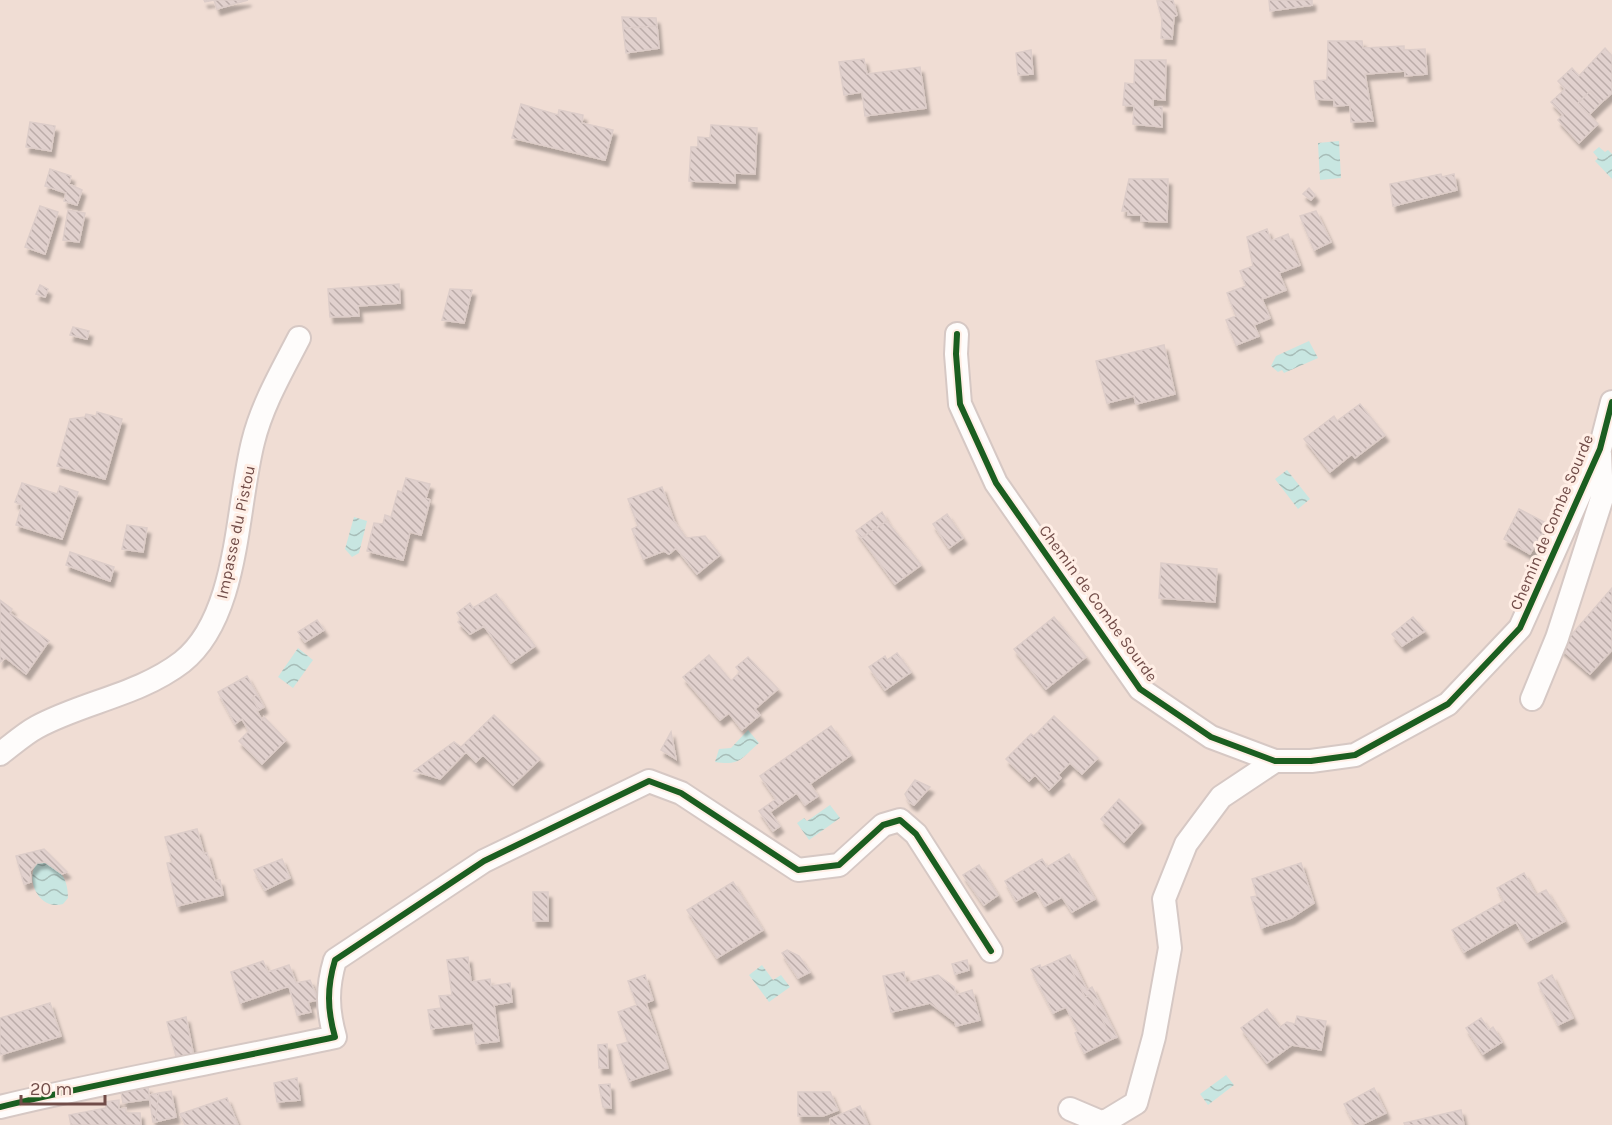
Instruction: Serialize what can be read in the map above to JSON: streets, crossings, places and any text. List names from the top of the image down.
{
  "streets": {
    "street": ["Chemin de Combe Sourde", "Impasse du Pistou"]
  },
  "scale_bar": "20 m"
}
